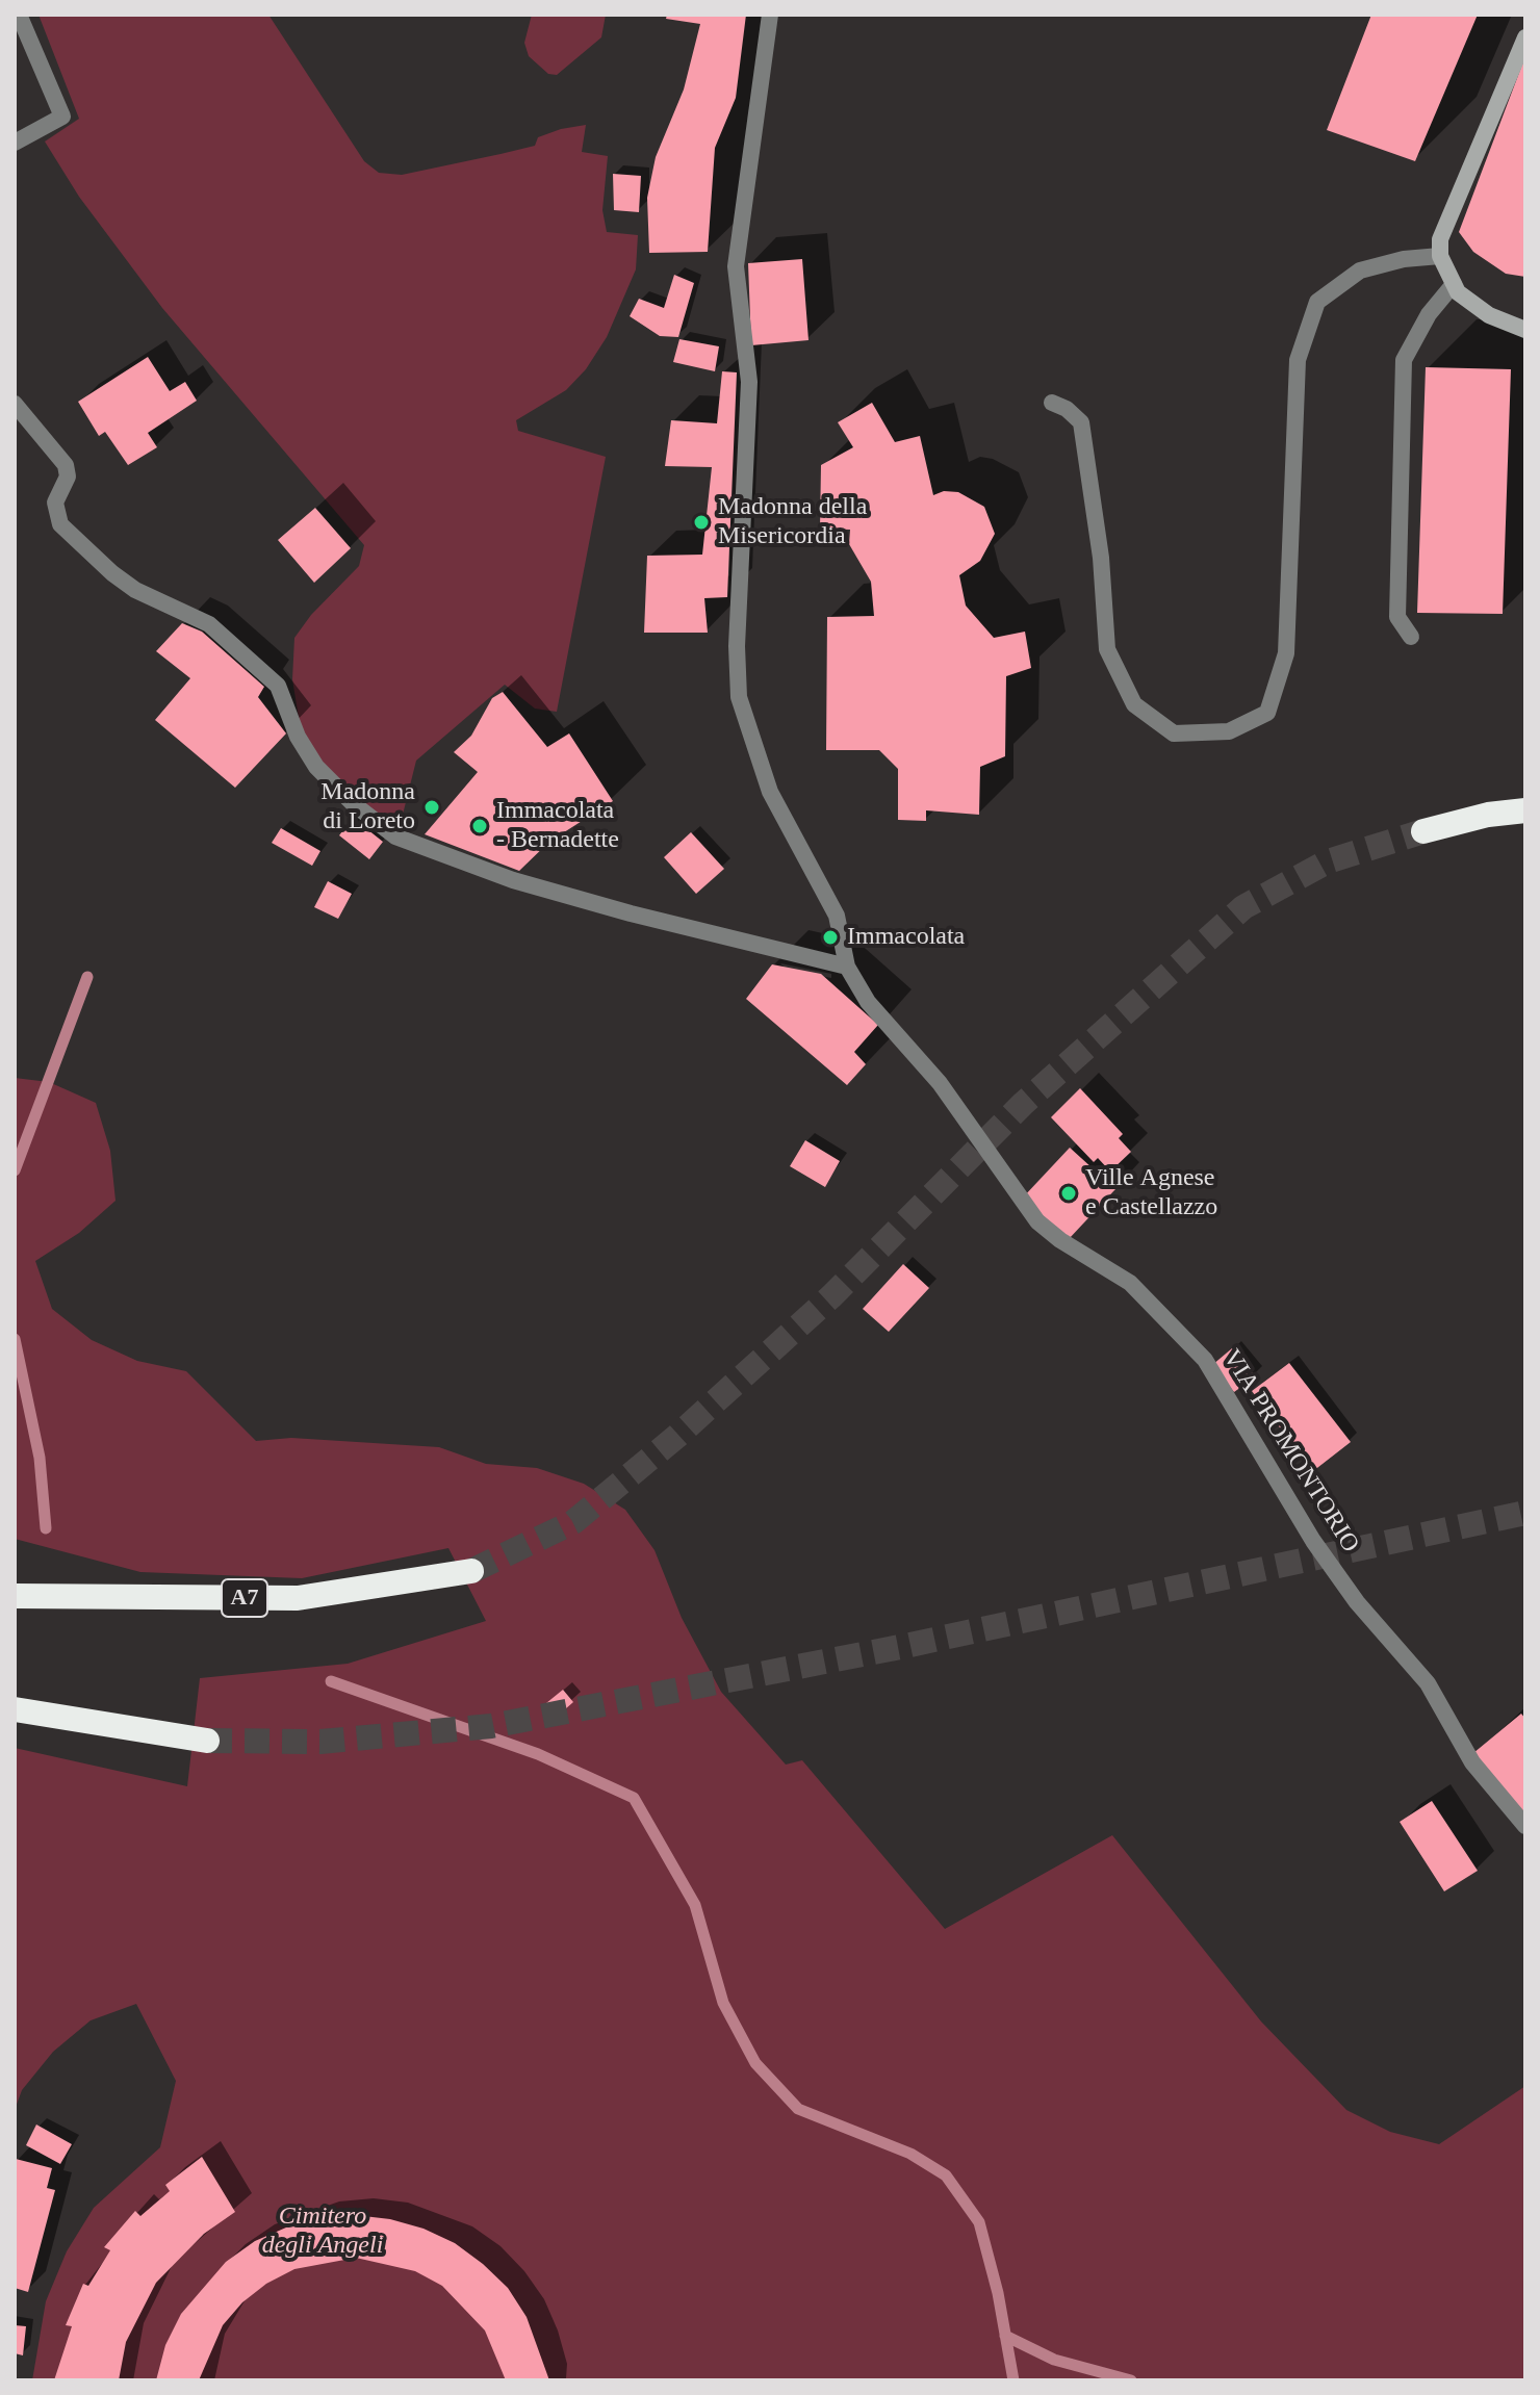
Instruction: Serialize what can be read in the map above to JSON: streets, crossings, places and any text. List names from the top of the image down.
{
  "streets": {
    "highway": ["A7"],
    "street": ["VIA PROMONTORIO"]
  },
  "parks": ["Cimitero degli Angeli"],
  "places": [
    "Madonna della Misericordia",
    "Madonna di Loreto",
    "Immacolata - Bernadette",
    "Immacolata",
    "Ville Agnese e Castellazzo"
  ]
}
